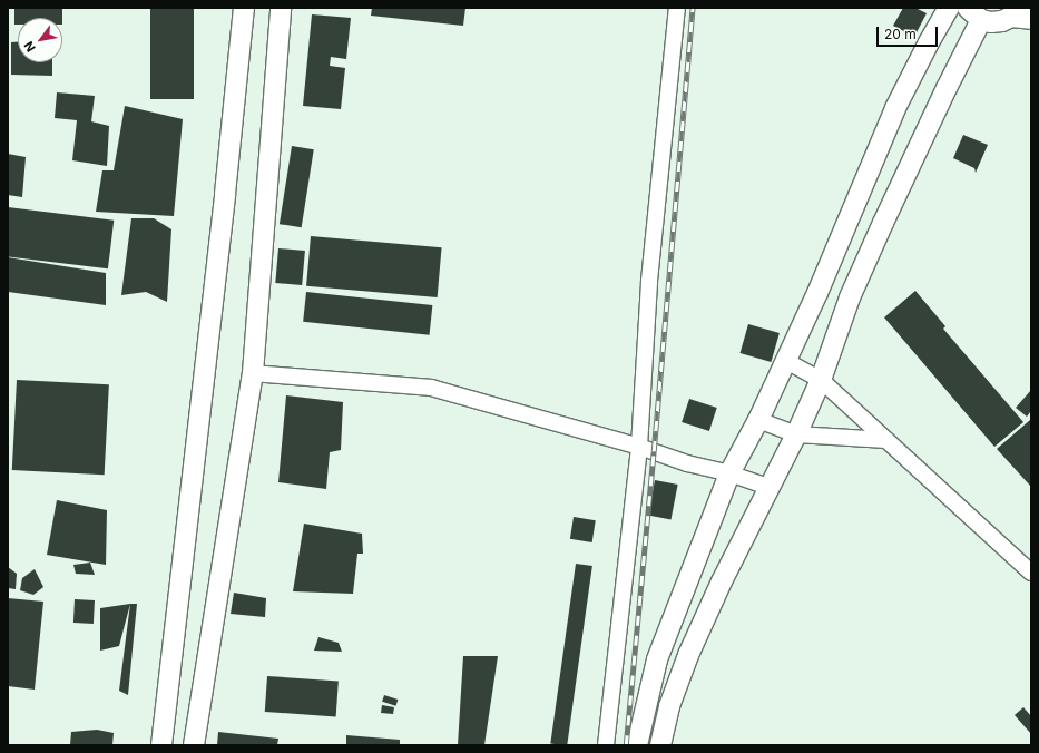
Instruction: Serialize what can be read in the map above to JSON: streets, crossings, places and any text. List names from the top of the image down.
{
  "scale_bar": "20 m",
  "north": "bottom left"
}
